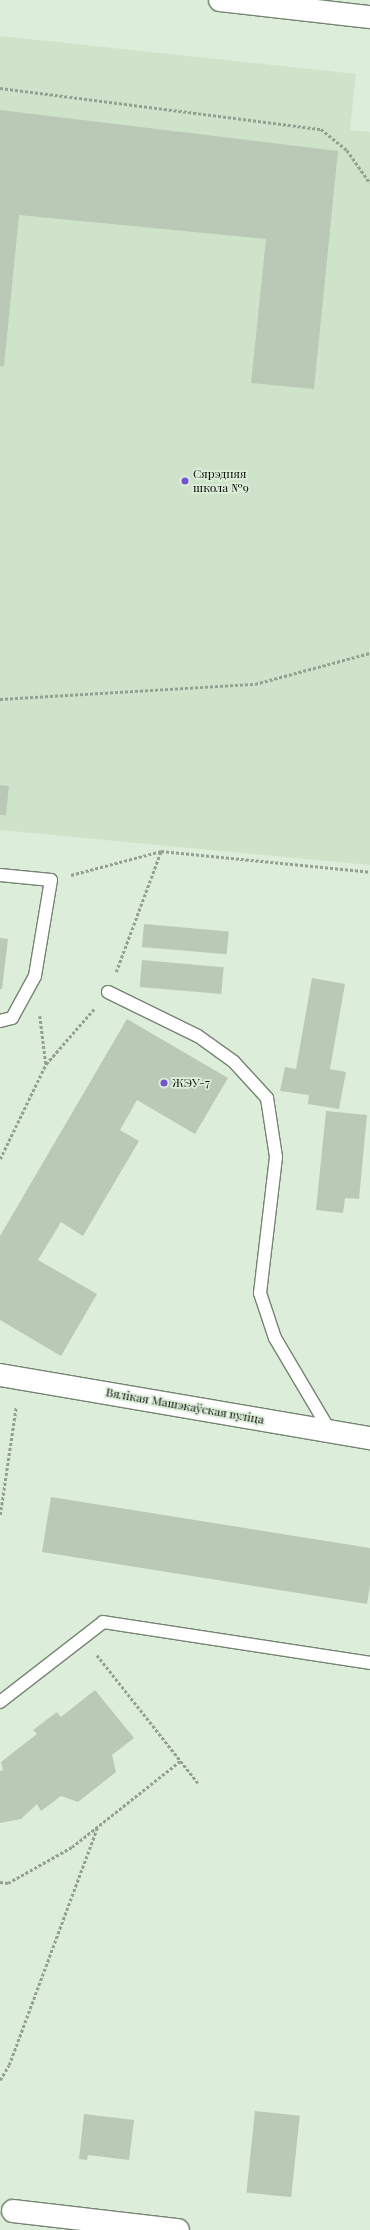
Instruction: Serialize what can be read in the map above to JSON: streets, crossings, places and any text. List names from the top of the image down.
{
  "streets": {
    "street": ["Вялікая Машэкаўская вуліца"]
  },
  "places": ["Сярэдняя школа №9", "ЖЭУ-7"]
}
